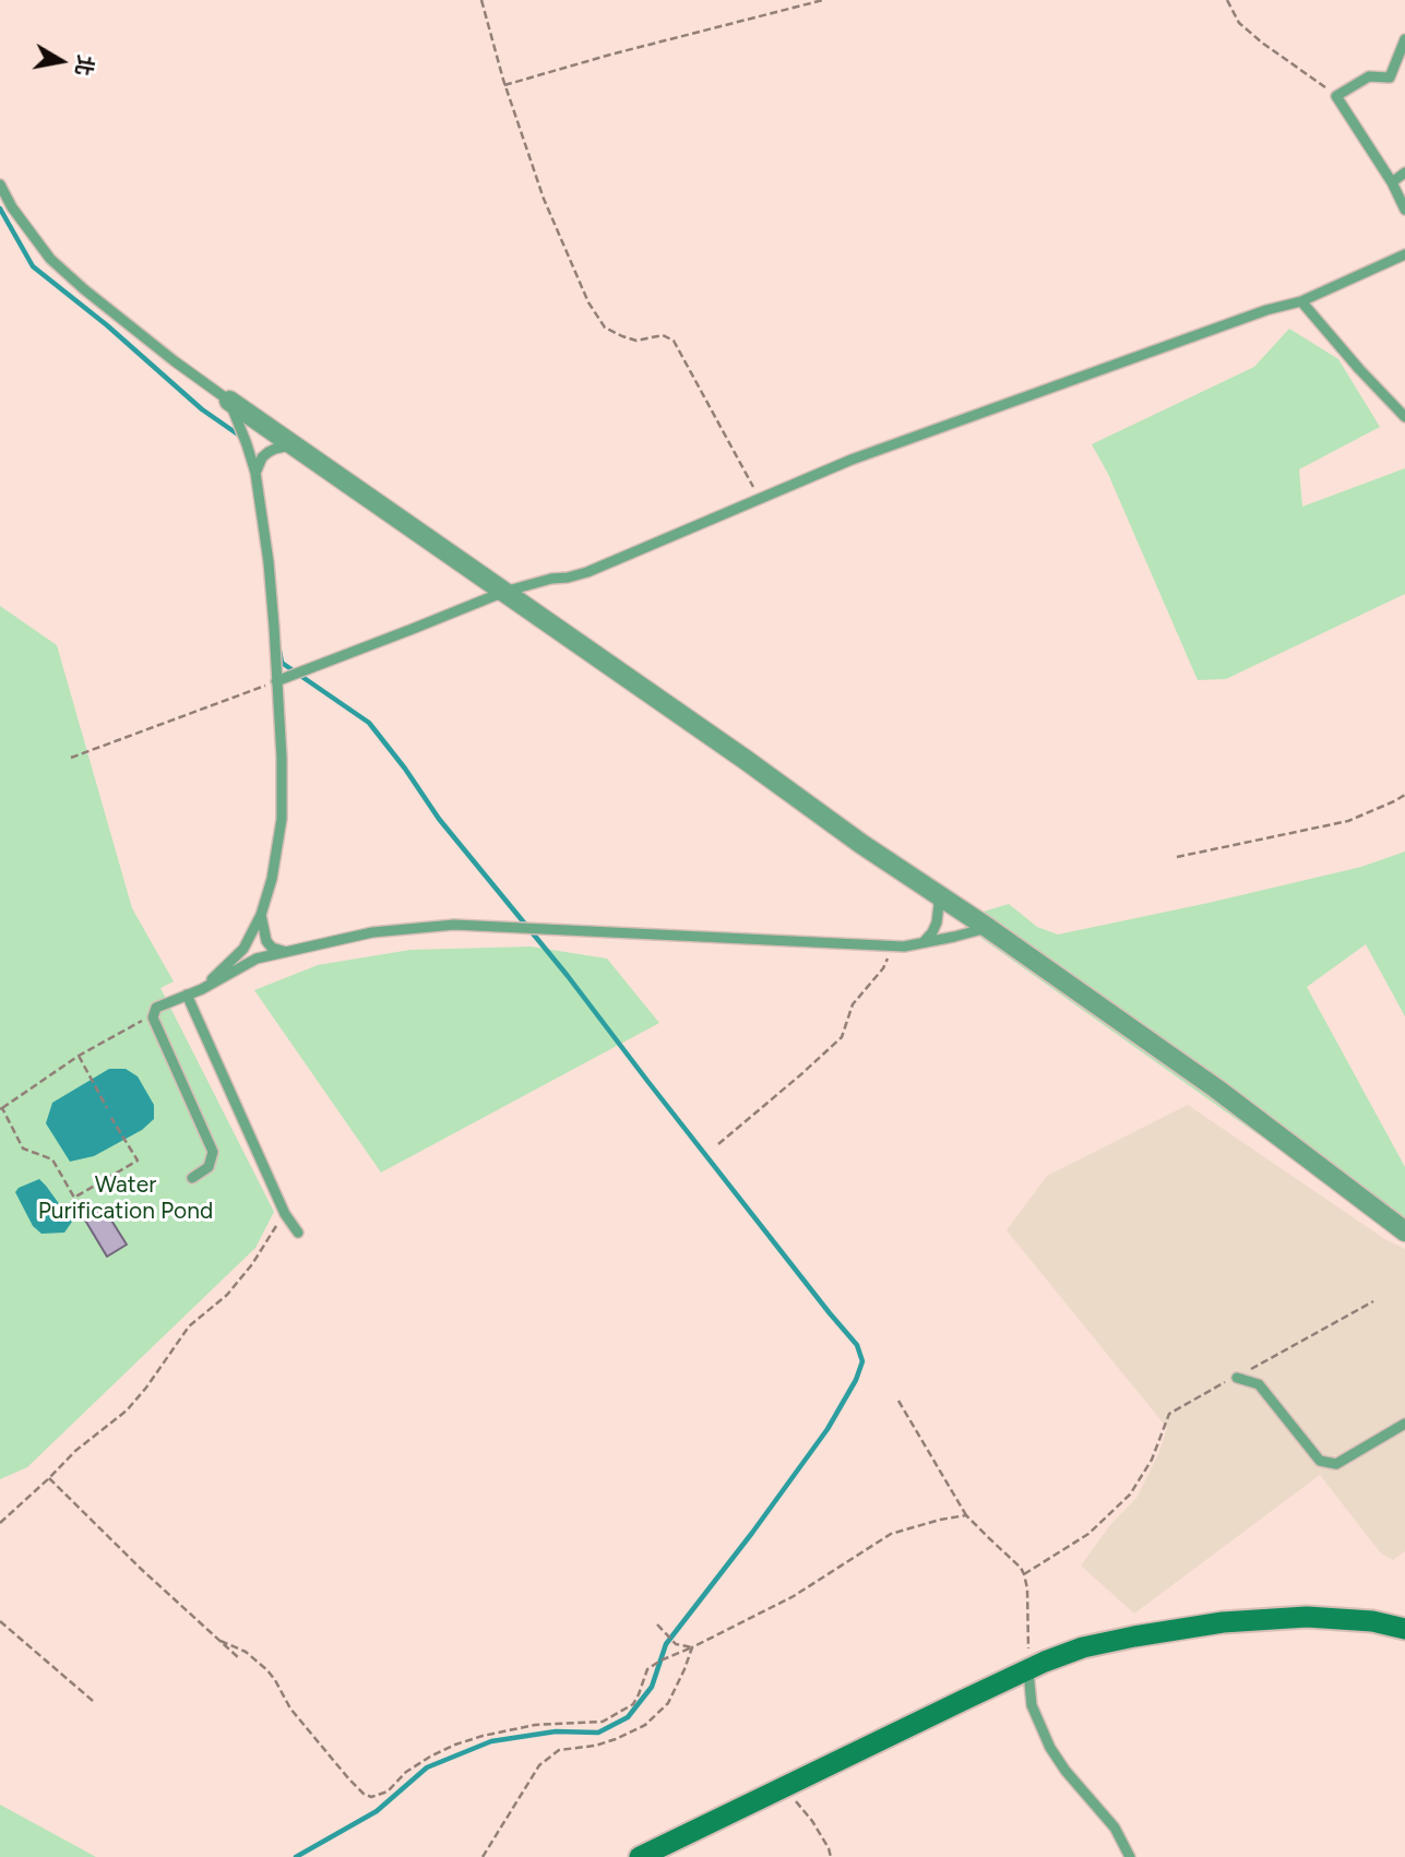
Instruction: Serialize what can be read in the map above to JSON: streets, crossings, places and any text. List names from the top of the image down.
{
  "parks": ["Water Purification Pond"],
  "north": "right"
}
